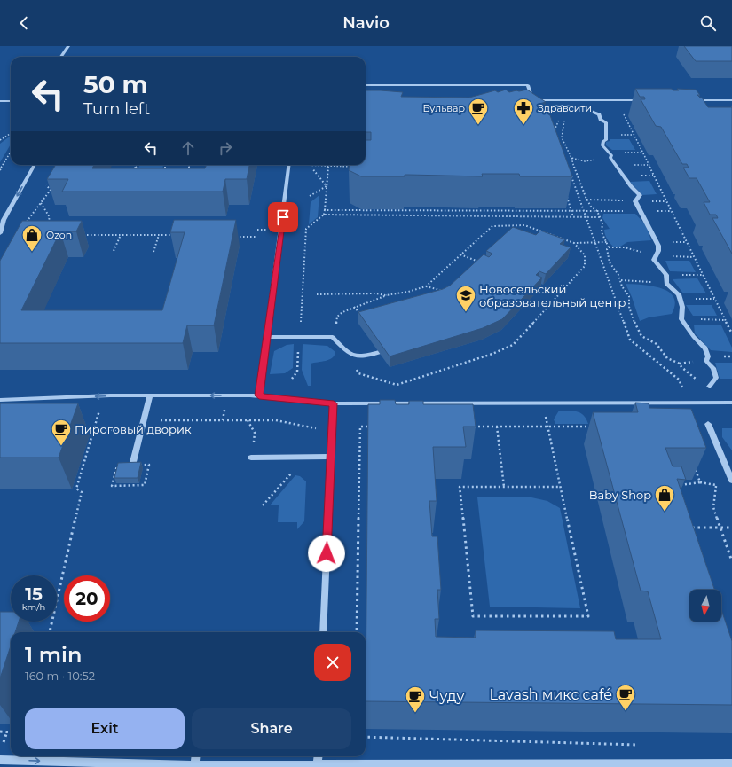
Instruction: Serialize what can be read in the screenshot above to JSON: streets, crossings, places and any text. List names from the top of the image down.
{
  "places": {
    "cafe": [
      "Бульвар",
      "Пироговый дворик",
      "Lavash микс café",
      "Чуду"
    ],
    "pharmacy": ["Здравсити"],
    "shop": ["Ozon", "Baby Shop"],
    "school or university": ["Новосельский образовательный центр"]
  },
  "north": "bottom",
  "page": {
    "header": "Navio",
    "turn": ["50 m", "Turn left"],
    "speed": "15 km/h",
    "limit": "20",
    "heading": ["1 min", "160 m · 10:52"],
    "buttons": ["Exit", "Share"]
  }
}
